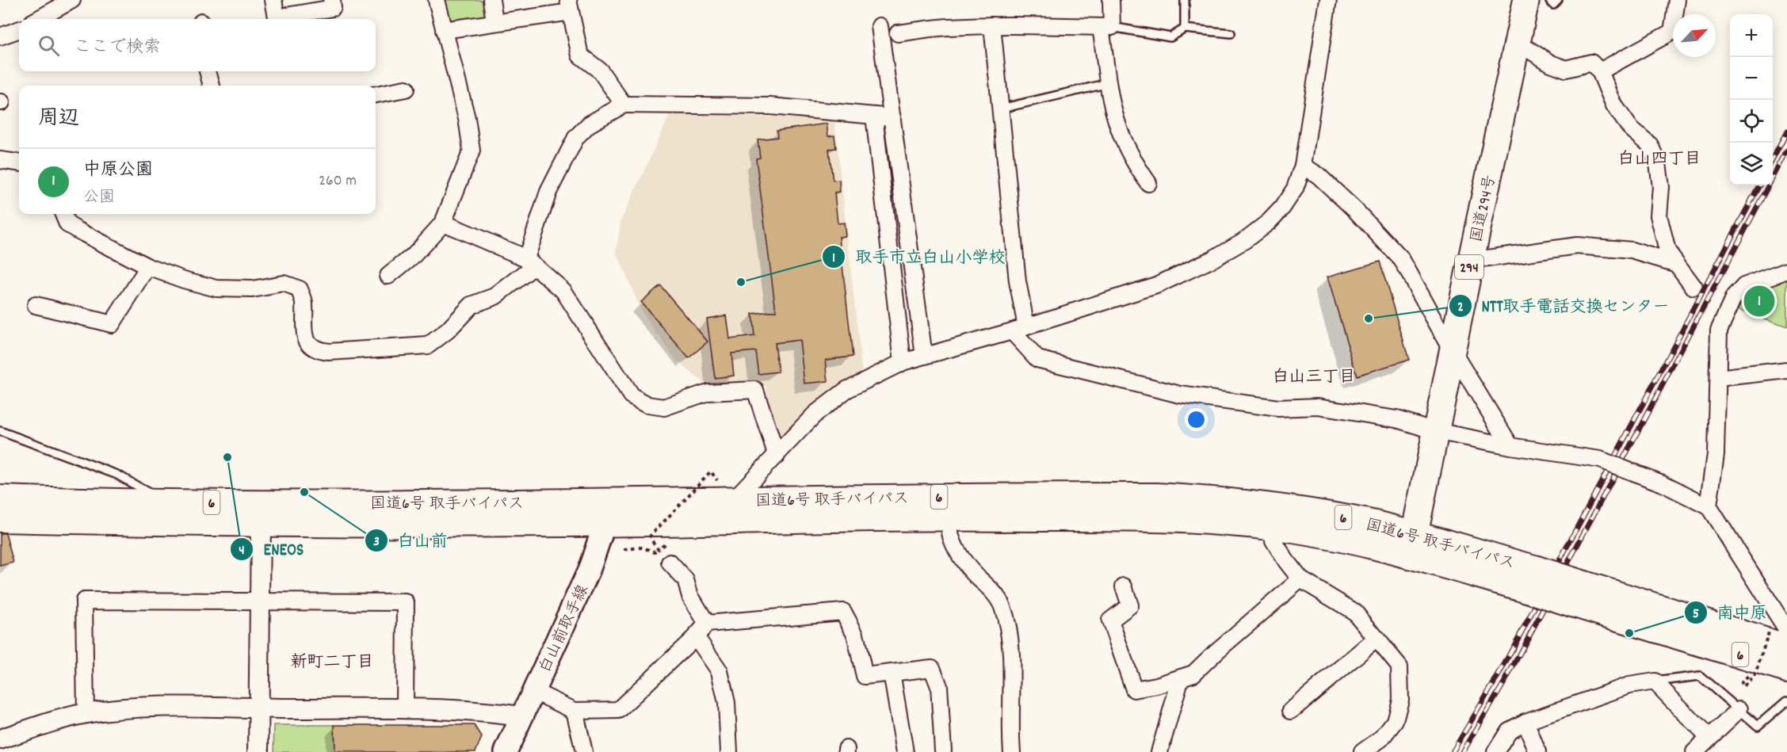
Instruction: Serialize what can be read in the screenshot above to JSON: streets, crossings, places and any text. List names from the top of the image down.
{
  "streets": {
    "highway": [
      "国道294号",
      "294",
      "6",
      "国道6号 取手バイパス"
    ],
    "main road": ["白山前取手線"]
  },
  "crossings": [
    ["国道294号", "国道6号 取手バイパス"],
    ["国道6号 取手バイパス", "白山前取手線"]
  ],
  "districts": ["白山四丁目", "白山三丁目", "新町二丁目"],
  "places": [
    "取手市立白山小学校",
    "NTT取手電話交換センター",
    "ENEOS",
    "白山前",
    "南中原"
  ],
  "north": "top right",
  "page": {
    "map_buttons": ["+", "−"],
    "search": "ここで検索",
    "heading": "周辺",
    "list": [
      {
        "mark": "1",
        "name": "中原公園",
        "note": "公園",
        "value": "260 m"
      }
    ],
    "pins": "1"
  }
}
